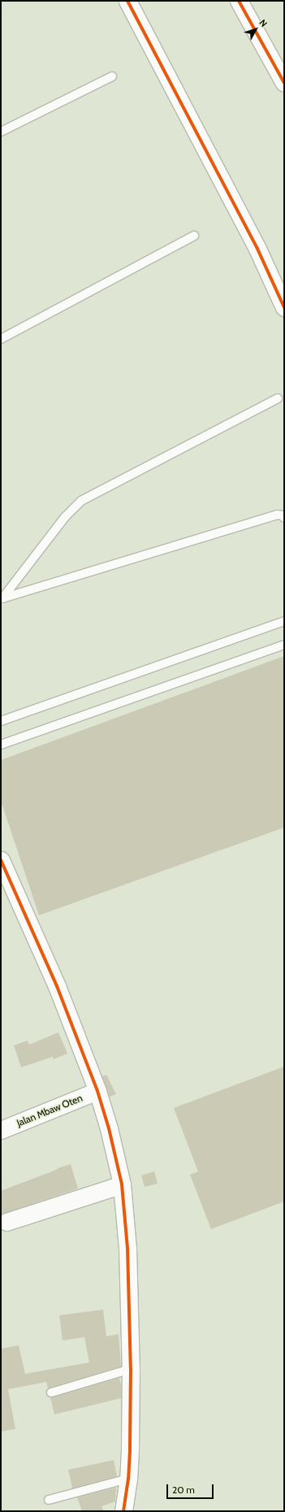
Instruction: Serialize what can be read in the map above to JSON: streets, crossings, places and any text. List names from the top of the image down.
{
  "streets": {
    "street": ["Jalan Mbaw Oten"]
  },
  "scale_bar": "20 m",
  "north": "top right"
}
